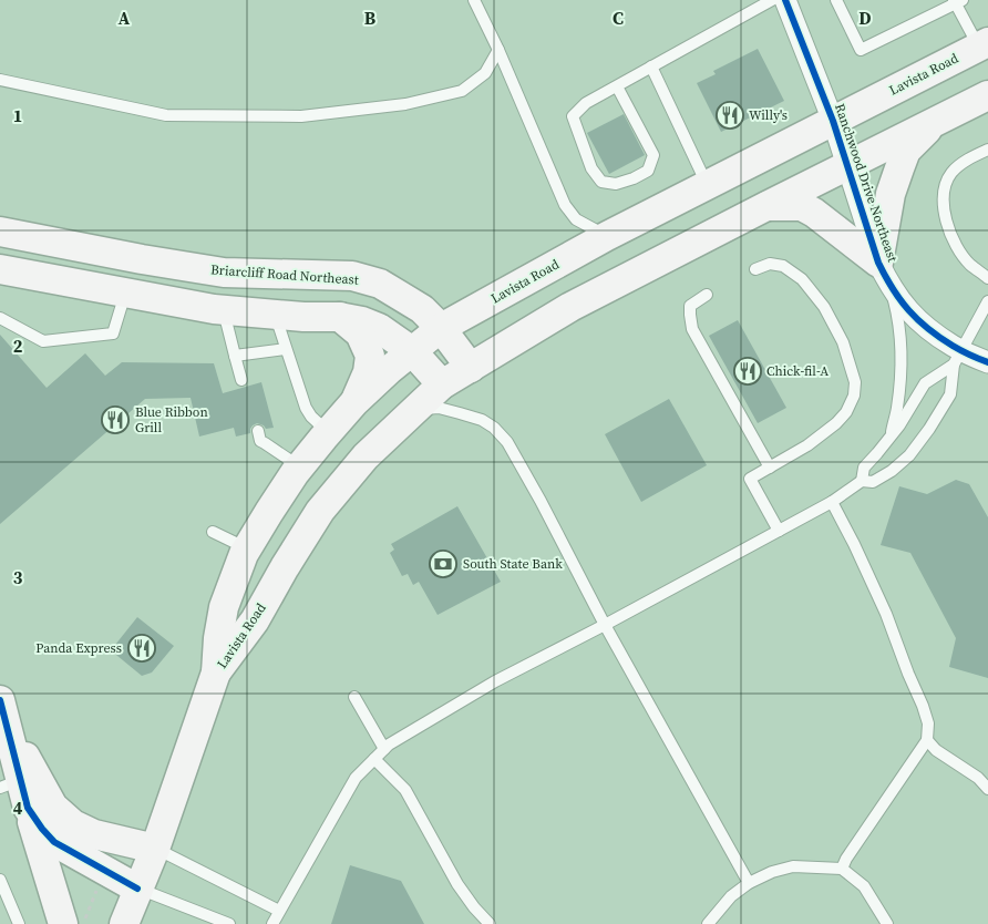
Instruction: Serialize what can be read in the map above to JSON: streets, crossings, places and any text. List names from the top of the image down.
{
  "streets": {
    "main road": ["Lavista Road", "Briarcliff Road Northeast"],
    "street": ["Ranchwood Drive Northeast"]
  },
  "crossings": [
    ["Lavista Road", "Ranchwood Drive Northeast"],
    ["Lavista Road", "Briarcliff Road Northeast"]
  ],
  "places": {
    "restaurant": [
      "Willy's",
      "Chick-fil-A",
      "Blue Ribbon Grill",
      "Panda Express"
    ],
    "bank": ["South State Bank"]
  },
  "grid": {
    "columns": [
      "A",
      "B",
      "C",
      "D"
    ],
    "rows": [
      "1",
      "2",
      "3",
      "4"
    ]
  }
}
